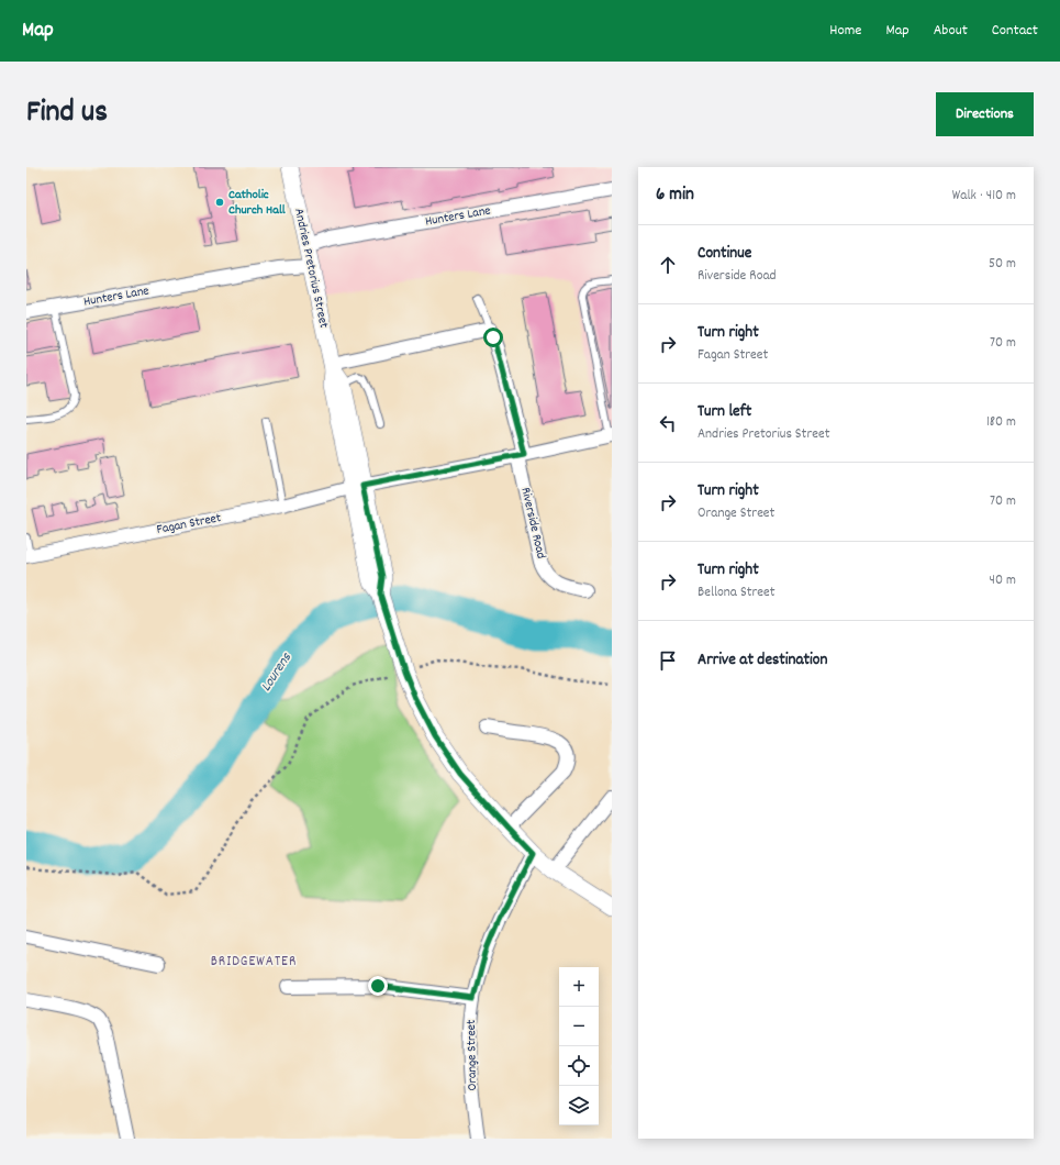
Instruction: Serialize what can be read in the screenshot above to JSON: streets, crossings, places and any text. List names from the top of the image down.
{
  "streets": {
    "street": [
      "Hunters Lane",
      "Andries Pretorius Street",
      "Riverside Road",
      "Fagan Street",
      "Orange Street"
    ]
  },
  "crossings": [
    ["Hunters Lane", "Andries Pretorius Street"],
    ["Andries Pretorius Street", "Fagan Street"],
    ["Andries Pretorius Street", "Orange Street"],
    ["Riverside Road", "Fagan Street"]
  ],
  "districts": ["BRIDGEWATER"],
  "water": ["Lourens"],
  "places": ["Catholic Church Hall"],
  "page": {
    "header": "Map",
    "nav": [
      "Home",
      "Map",
      "About",
      "Contact"
    ],
    "title": "Find us",
    "buttons": "Directions",
    "heading": ["6 min", "Walk · 410 m"],
    "list": [
      ["Continue", "Riverside Road", "50 m"],
      ["Turn right", "Fagan Street", "70 m"],
      ["Turn left", "Andries Pretorius Street", "180 m"],
      ["Turn right", "Orange Street", "70 m"],
      ["Turn right", "Bellona Street", "40 m"],
      "Arrive at destination"
    ],
    "map_buttons": ["+", "−"]
  }
}
